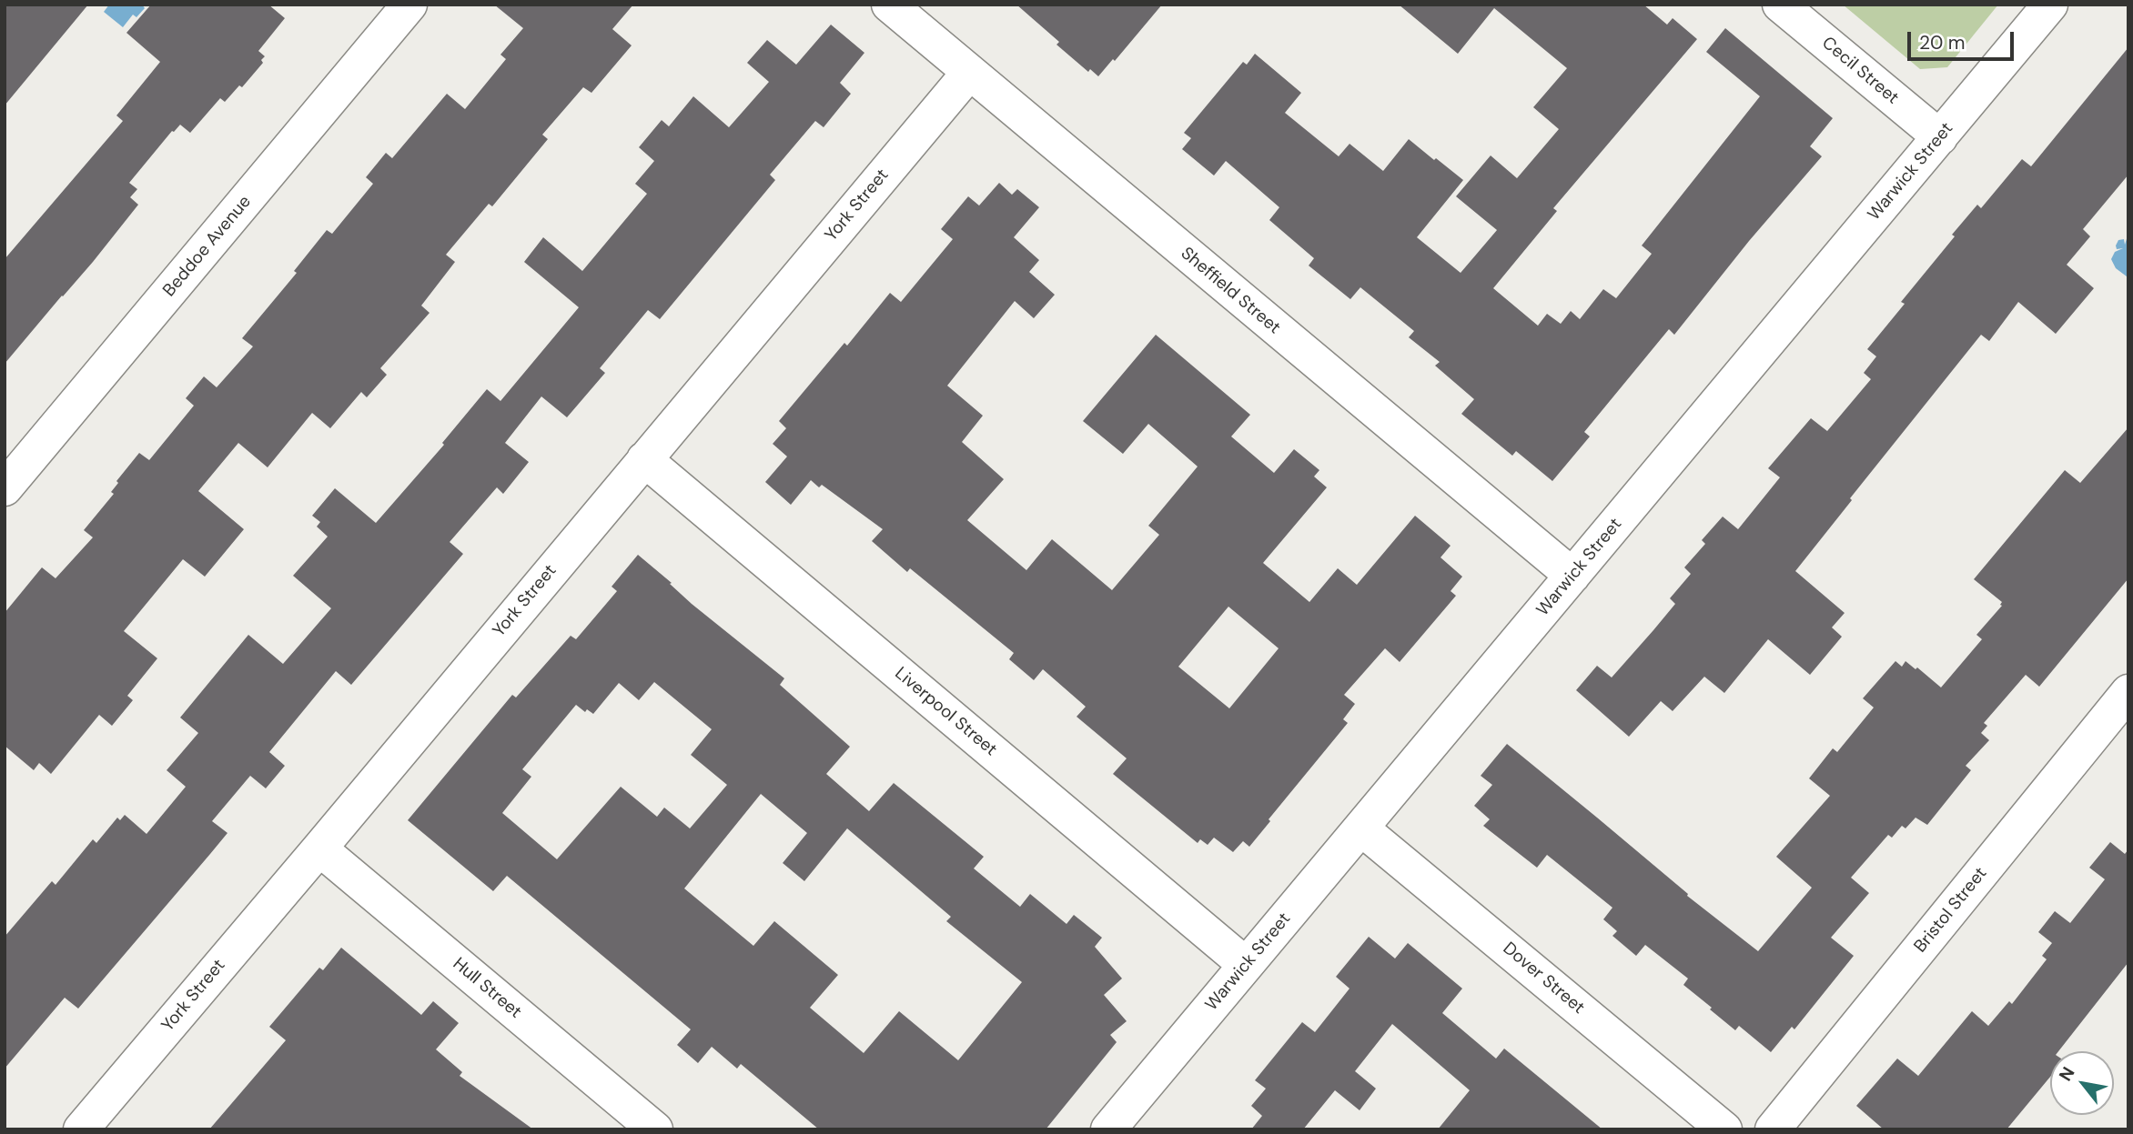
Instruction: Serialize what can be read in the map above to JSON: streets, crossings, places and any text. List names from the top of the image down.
{
  "streets": {
    "street": [
      "Cecil Street",
      "Warwick Street",
      "York Street",
      "Beddoe Avenue",
      "Sheffield Street",
      "Liverpool Street",
      "Bristol Street",
      "Dover Street",
      "Hull Street"
    ]
  },
  "crossings": [
    ["Cecil Street", "Warwick Street"],
    ["Warwick Street", "Sheffield Street"],
    ["Warwick Street", "Liverpool Street"],
    ["Warwick Street", "Dover Street"],
    ["York Street", "Sheffield Street"],
    ["York Street", "Liverpool Street"],
    ["York Street", "Hull Street"]
  ],
  "scale_bar": "20 m",
  "north": "top left"
}
